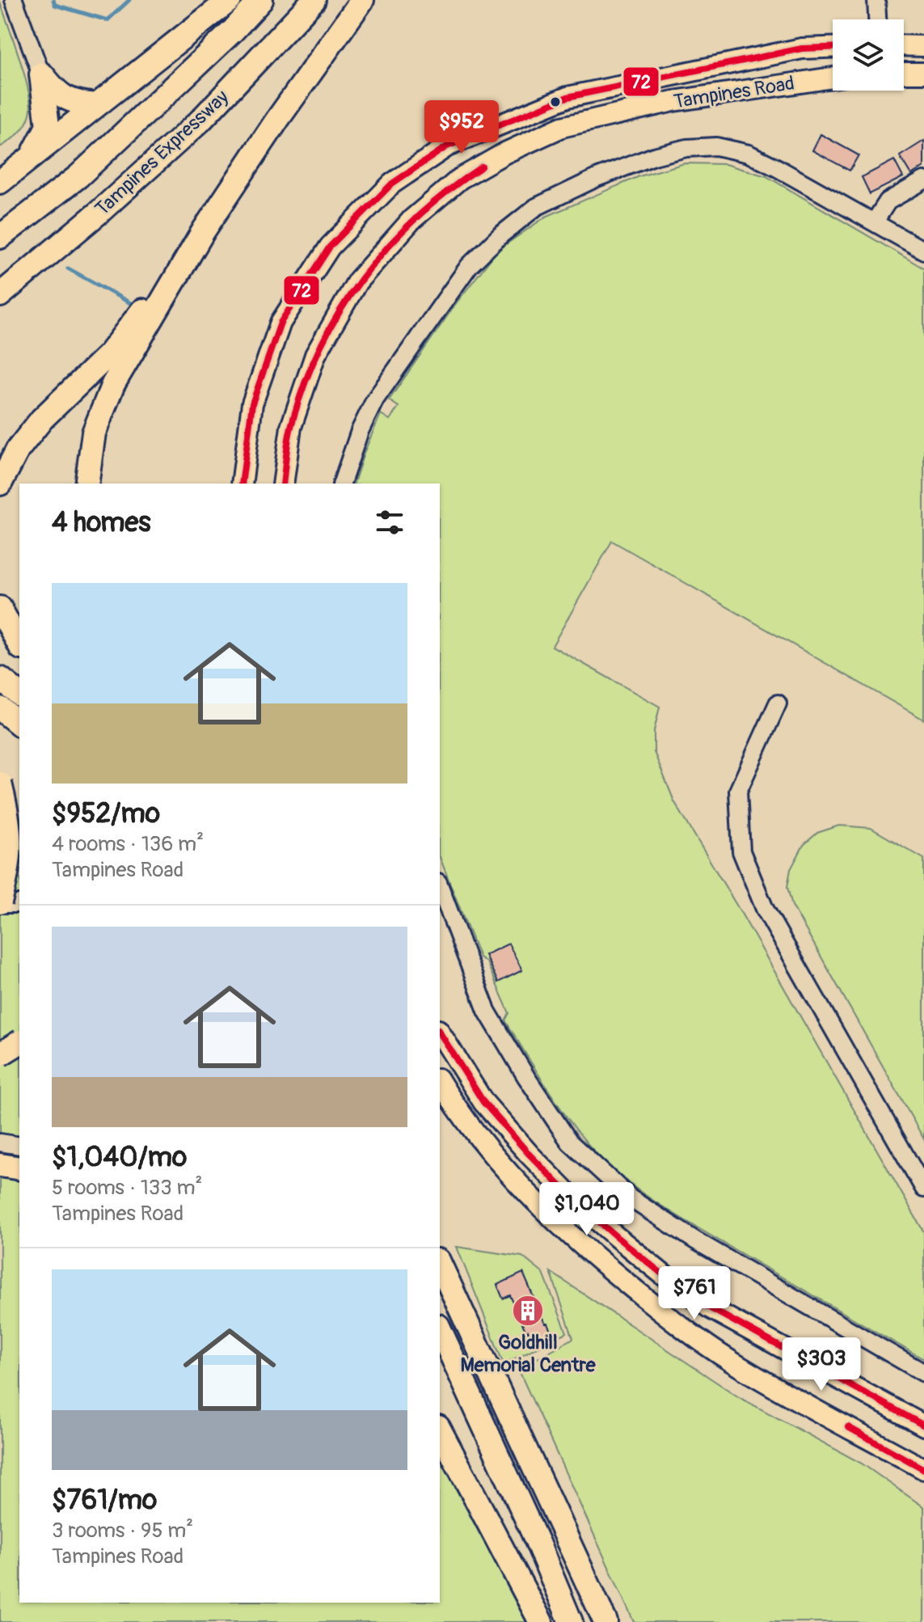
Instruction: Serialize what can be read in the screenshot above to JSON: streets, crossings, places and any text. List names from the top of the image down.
{
  "streets": {
    "highway": ["Tampines Expressway"],
    "main road": ["Tampines Road"]
  },
  "places": {
    "building": ["Goldhill Memorial Centre"]
  },
  "lines": ["transit line 72"],
  "page": {
    "price": [
      "$952",
      "$1,040",
      "$761",
      "$303"
    ],
    "heading": "4 homes",
    "list": [
      {
        "name": "$952/mo",
        "note": "4 rooms · 136 m² · Tampines Road"
      },
      {
        "name": "$1,040/mo",
        "note": "5 rooms · 133 m² · Tampines Road"
      },
      {
        "name": "$761/mo",
        "note": "3 rooms · 95 m² · Tampines Road"
      }
    ]
  }
}
